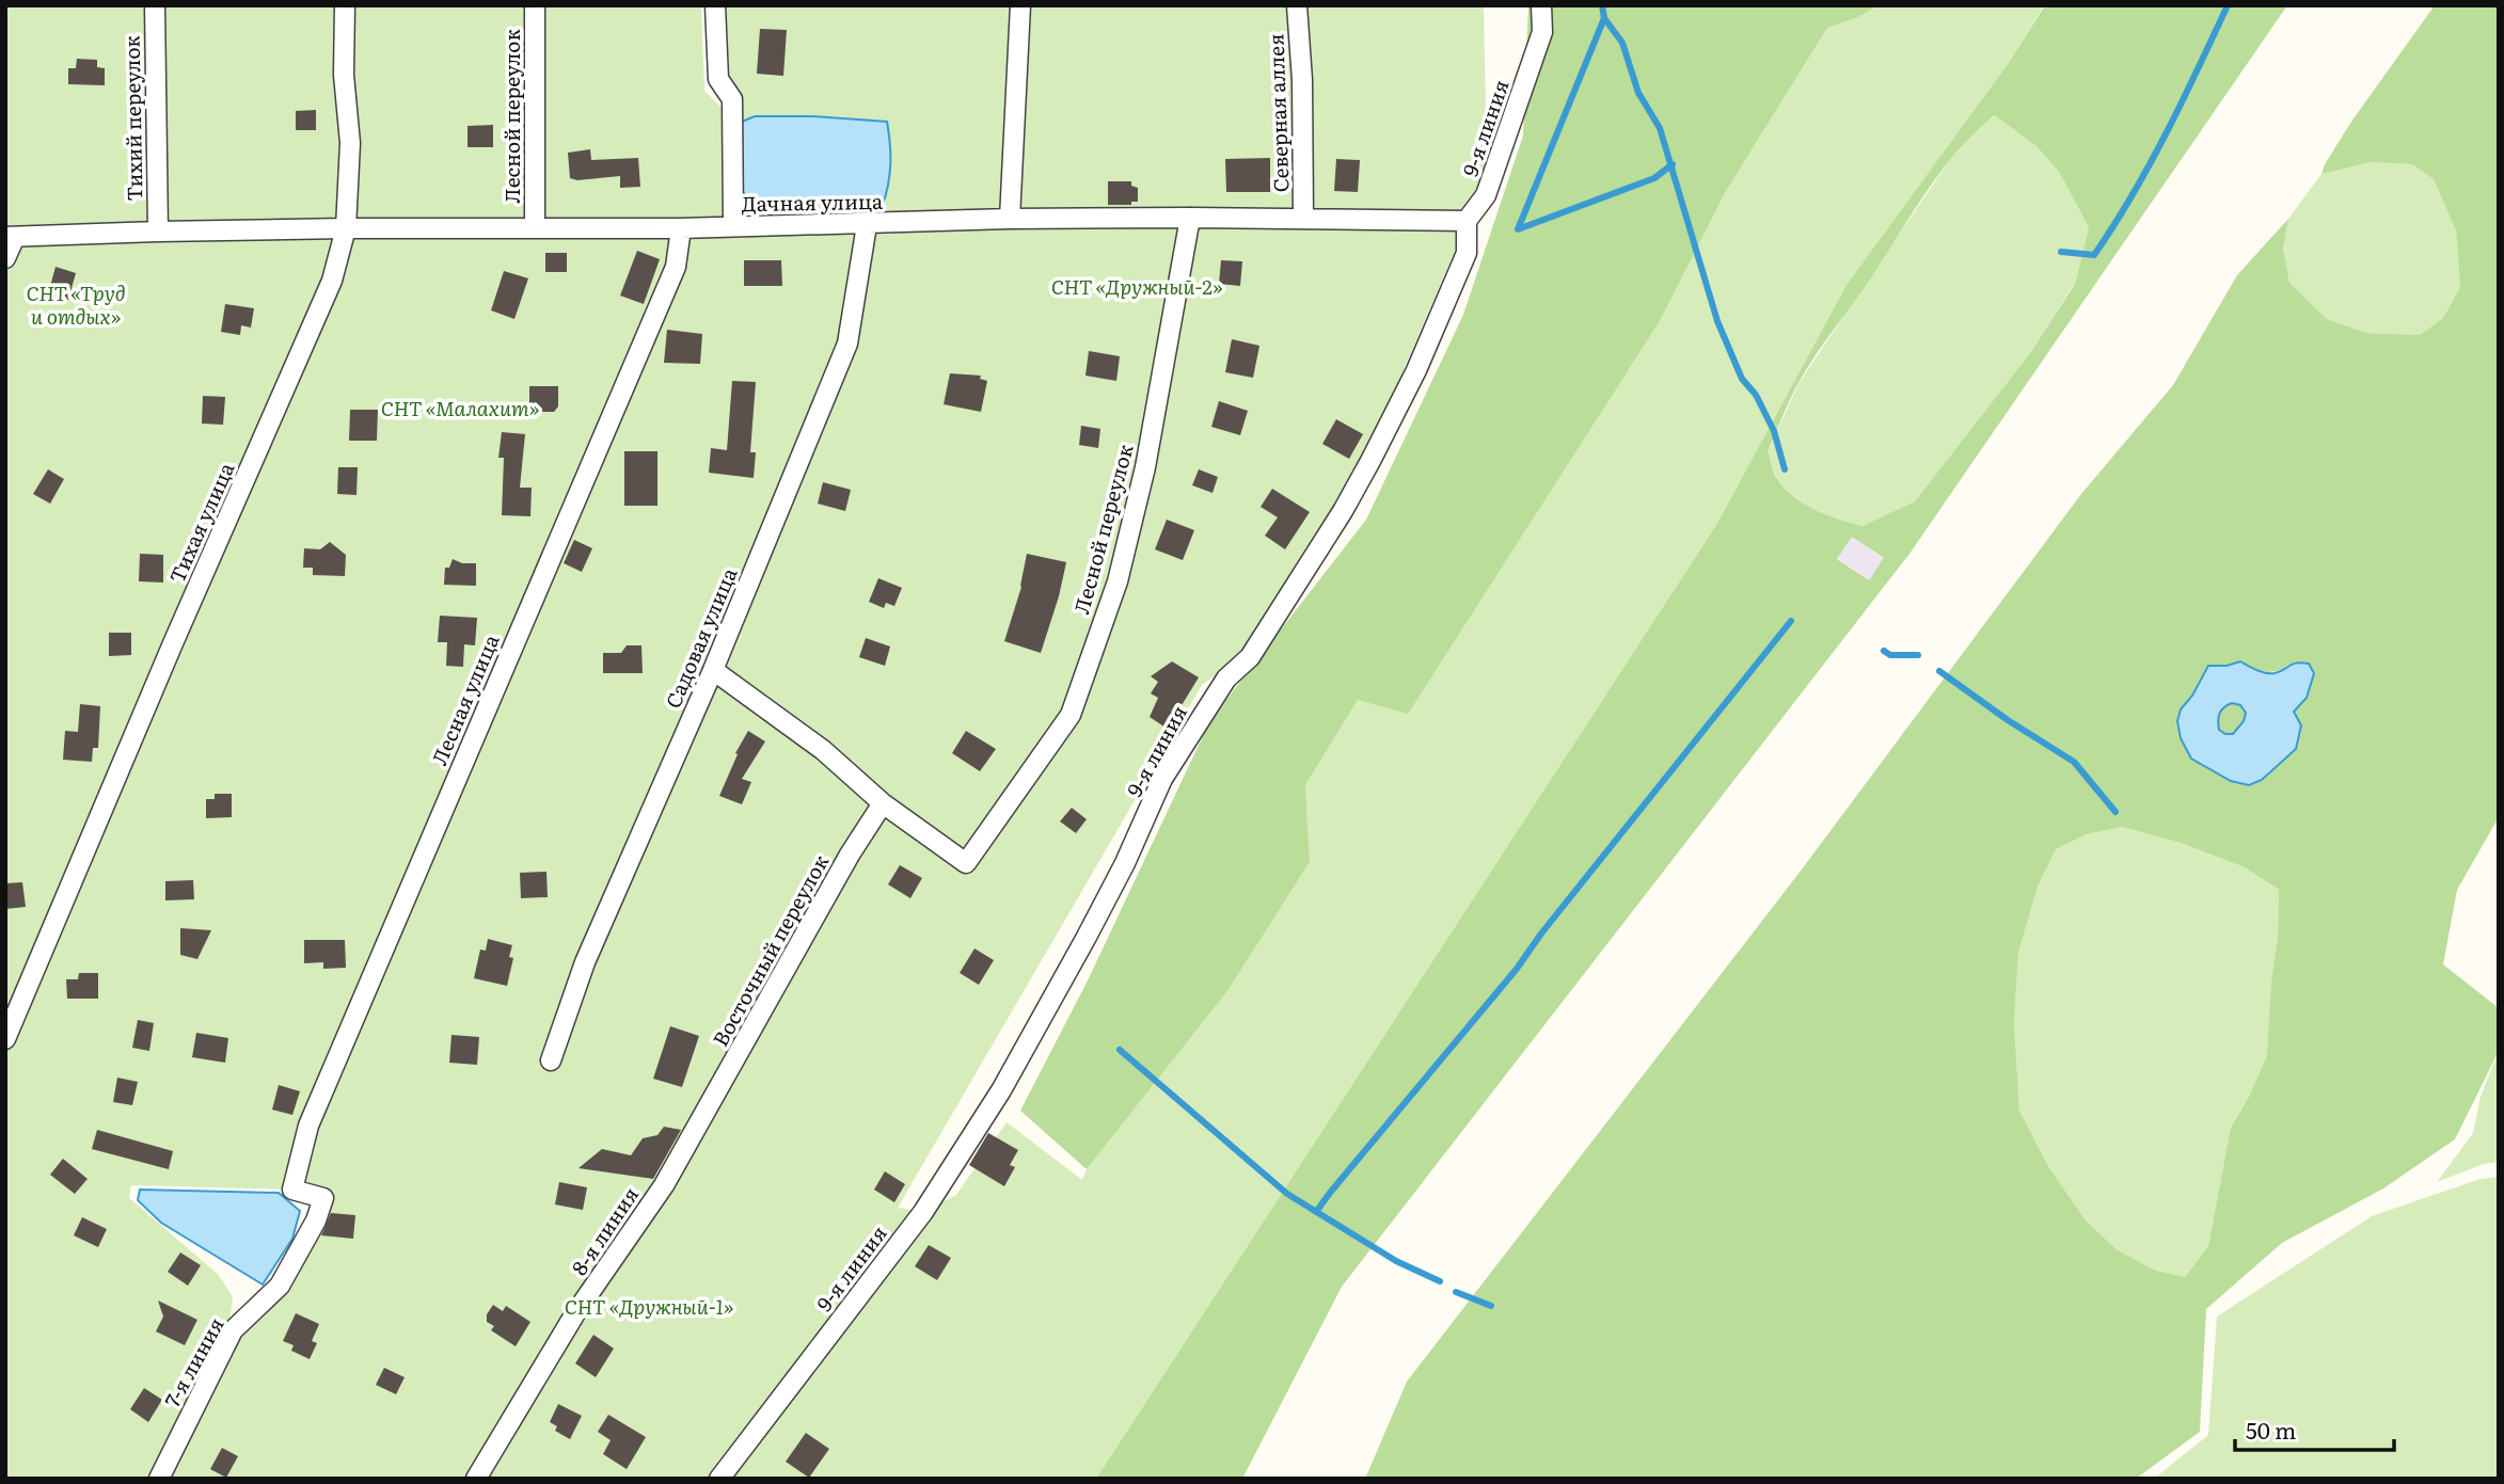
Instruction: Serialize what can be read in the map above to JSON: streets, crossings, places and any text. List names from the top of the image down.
{
  "streets": {
    "street": [
      "Северная аллея",
      "Лесной переулок",
      "Тихий переулок",
      "9-я линия",
      "Дачная улица",
      "Тихая улица",
      "Садовая улица",
      "Лесная улица",
      "Восточный переулок",
      "8-я линия",
      "7-я линия"
    ]
  },
  "crossings": [
    ["Северная аллея", "Дачная улица"],
    ["Лесной переулок", "Дачная улица"],
    ["Лесной переулок", "Восточный переулок"],
    ["Тихий переулок", "Дачная улица"],
    ["9-я линия", "Дачная улица"],
    ["Дачная улица", "Тихая улица"],
    ["Дачная улица", "Садовая улица"],
    ["Дачная улица", "Лесная улица"],
    ["Лесная улица", "7-я линия"],
    ["Восточный переулок", "8-я линия"]
  ],
  "parks": [
    "СНТ «Дружный-2»",
    "СНТ «Труд и отдых»",
    "СНТ «Малахит»",
    "СНТ «Дружный-1»"
  ],
  "scale_bar": "50 m"
}
